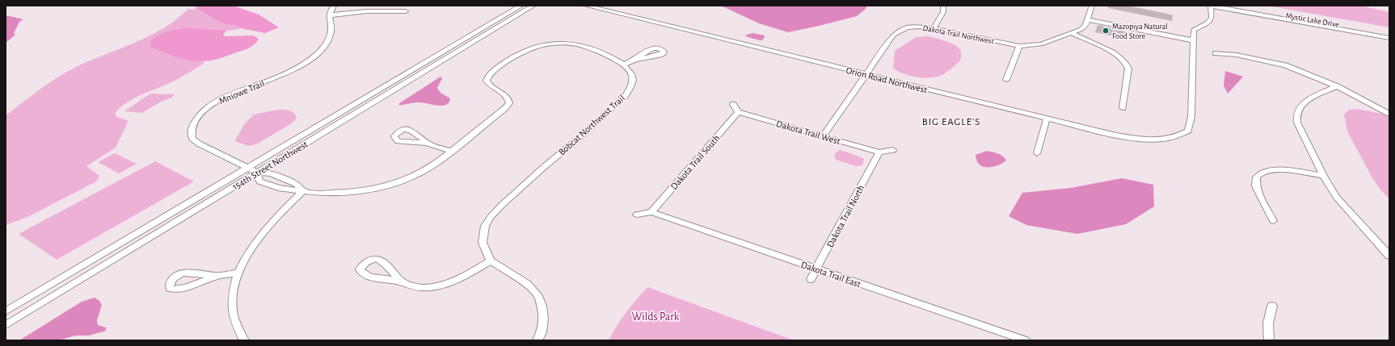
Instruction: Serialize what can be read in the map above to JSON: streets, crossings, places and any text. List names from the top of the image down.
{
  "streets": {
    "street": [
      "Mystic Lake Drive",
      "Dakota Trail Northwest",
      "Orion Road Northwest",
      "Mniowe Trail",
      "Bobcat Northwest Trail",
      "Dakota Trail West",
      "Dakota Trail South",
      "154th Street Northwest",
      "Dakota Trail North",
      "Dakota Trail East"
    ]
  },
  "crossings": [
    ["Dakota Trail Northwest", "Orion Road Northwest"],
    ["Dakota Trail Northwest", "Dakota Trail West"],
    ["Mniowe Trail", "154th Street Northwest"],
    ["Dakota Trail West", "Dakota Trail South"],
    ["Dakota Trail West", "Dakota Trail North"],
    ["Dakota Trail South", "Dakota Trail East"],
    ["Dakota Trail North", "Dakota Trail East"]
  ],
  "districts": ["BIG EAGLE'S"],
  "parks": ["Wilds Park"],
  "places": ["Mazopiya Natural Food Store"]
}
